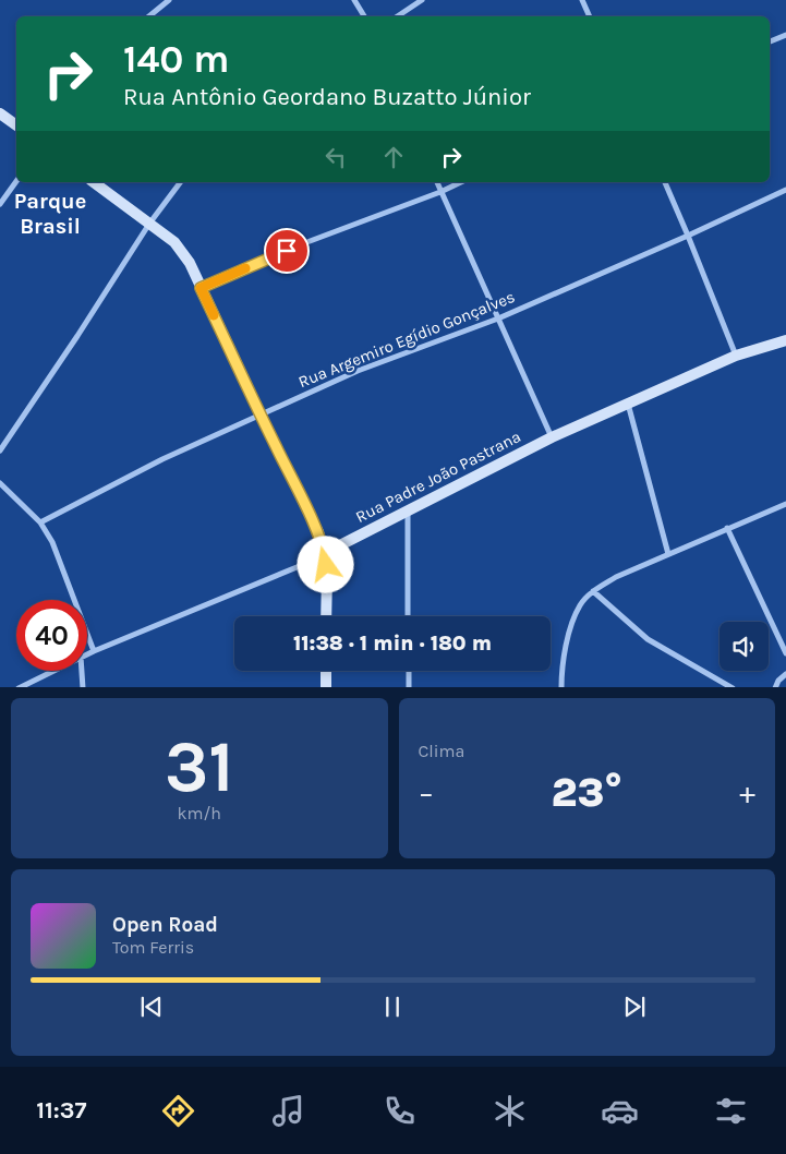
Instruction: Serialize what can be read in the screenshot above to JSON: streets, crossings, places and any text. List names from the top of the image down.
{
  "streets": {
    "street": ["Rua Argemiro Egídio Gonçalves", "Rua Padre João Pastrana"]
  },
  "districts": ["Parque Brasil"],
  "page": {
    "turn": ["140 m", "Rua Antônio Geordano Buzatto Júnior"],
    "limit": "40",
    "trip": "11:38 · 1 min · 180 m",
    "tile": [
      ["31", "km/h"],
      "Clima"
    ],
    "heat": ["−", "23°", "+"],
    "song": ["Open Road", "Tom Ferris"],
    "tabs": "11:37"
  }
}
